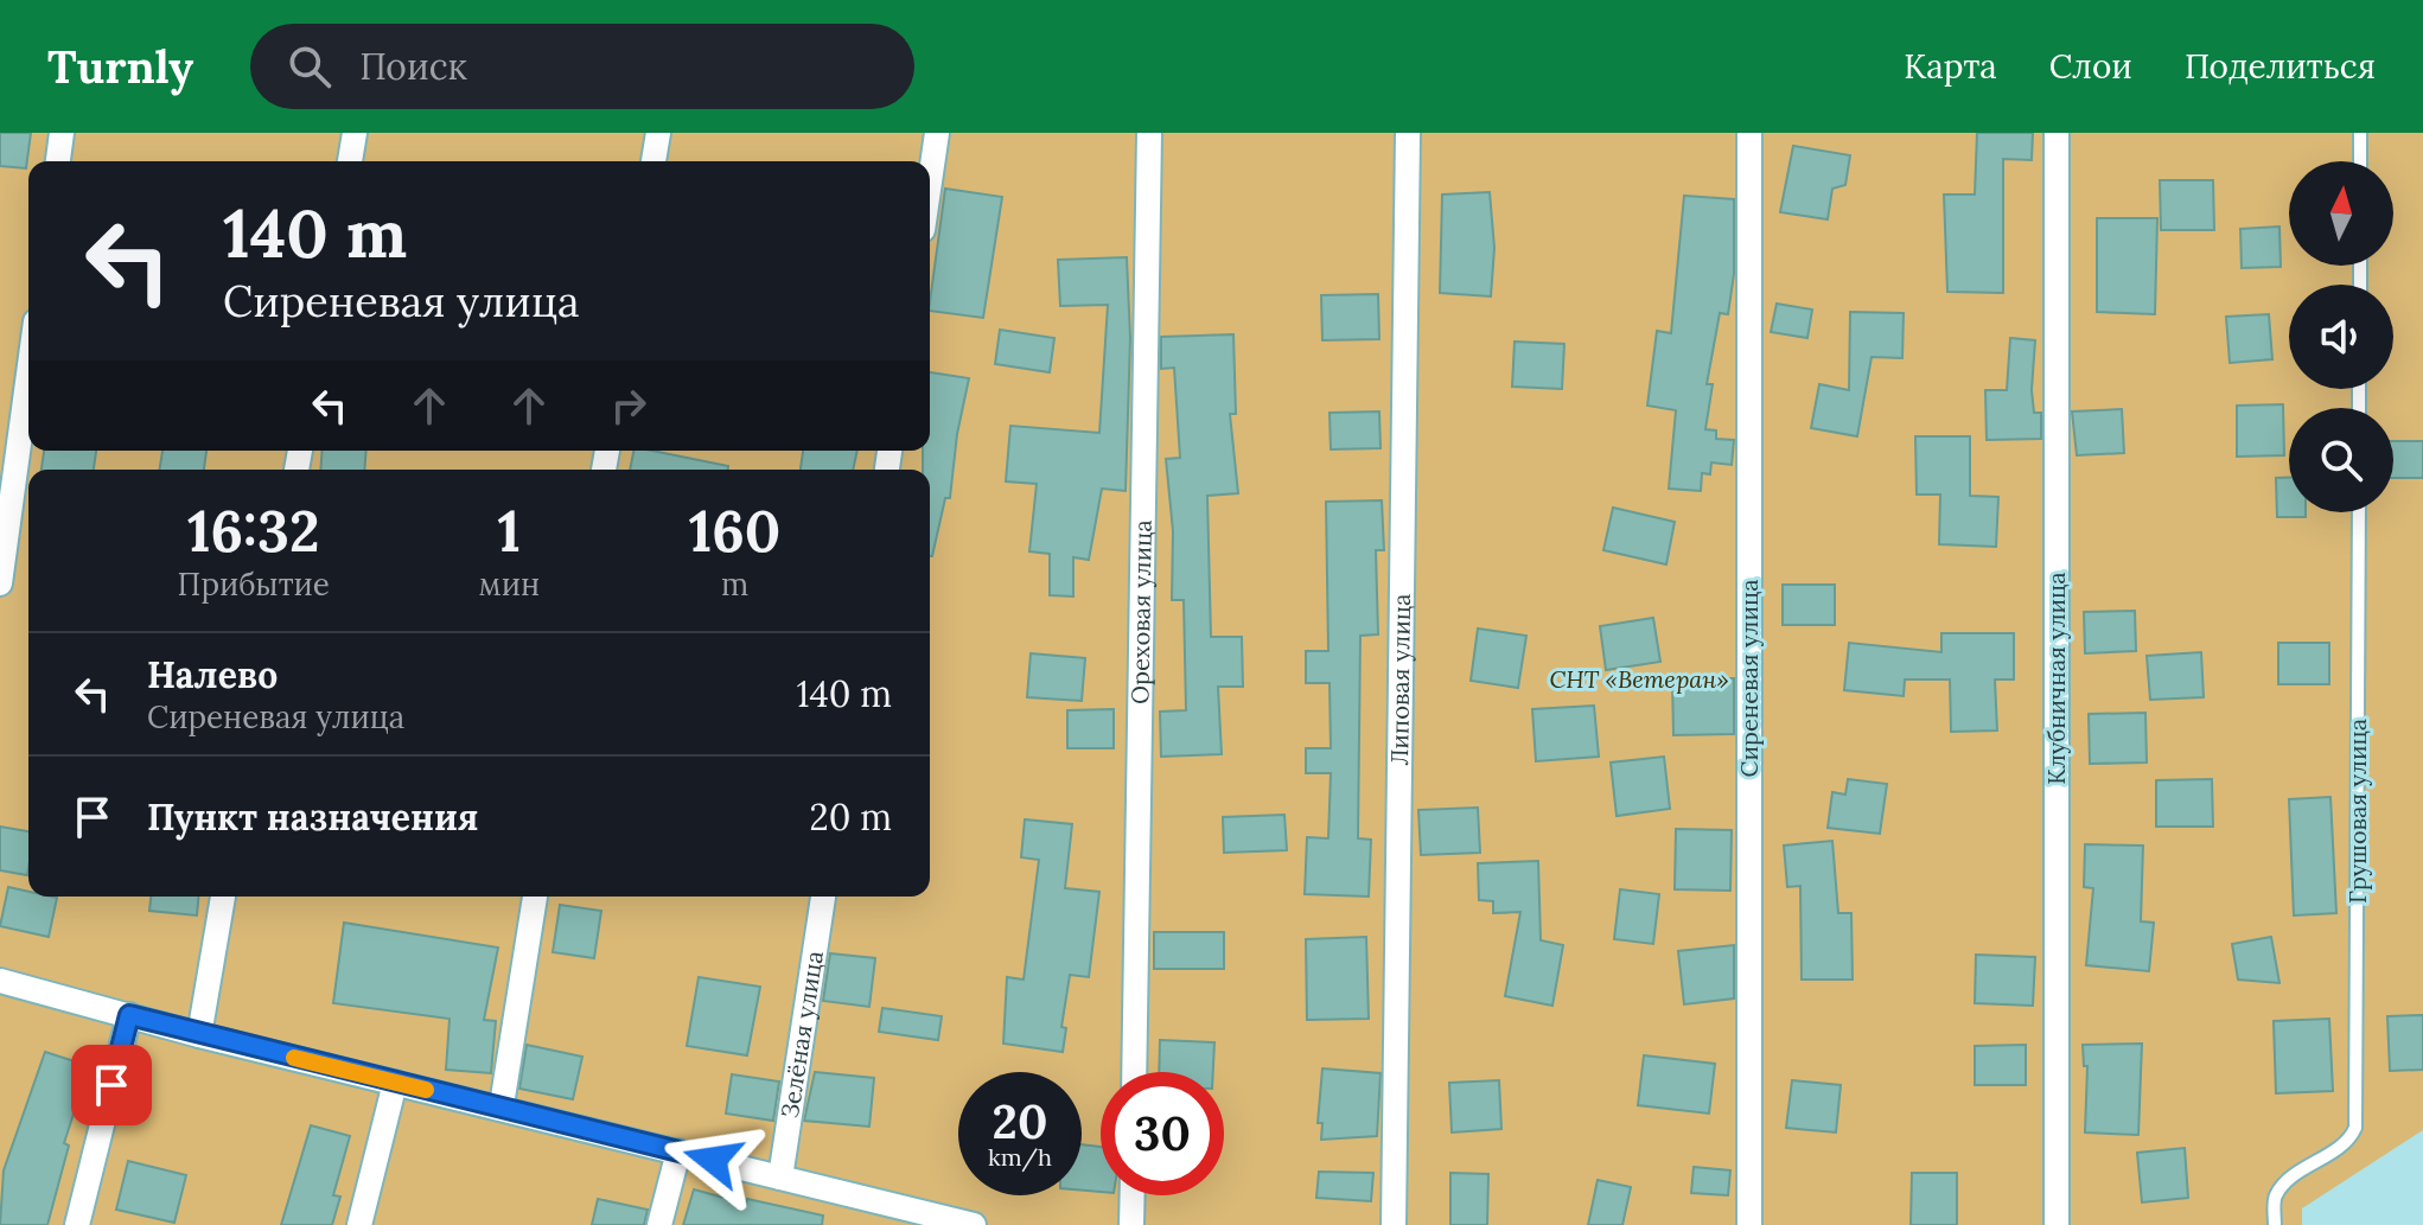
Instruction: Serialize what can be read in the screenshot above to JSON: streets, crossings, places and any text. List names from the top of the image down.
{
  "streets": {
    "street": [
      "Ореховая улица",
      "Липовая улица",
      "Сиреневая улица",
      "Клубничная улица",
      "Зелёная улица"
    ],
    "lane": ["Грушовая улица"]
  },
  "parks": ["СНТ «Ветеран»"],
  "north": "top",
  "page": {
    "header": "Turnly",
    "search": "Поиск",
    "nav": ["Карта", "Слои", "Поделиться"],
    "turn": ["140 m", "Сиреневая улица"],
    "eta": [
      "16:32",
      "Прибытие",
      "1",
      "мин",
      "160",
      "m"
    ],
    "list": [
      {
        "name": "Налево",
        "note": "Сиреневая улица",
        "value": "140 m"
      },
      {
        "name": "Пункт назначения",
        "value": "20 m"
      }
    ],
    "speed": "20 km/h",
    "limit": "30"
  }
}
